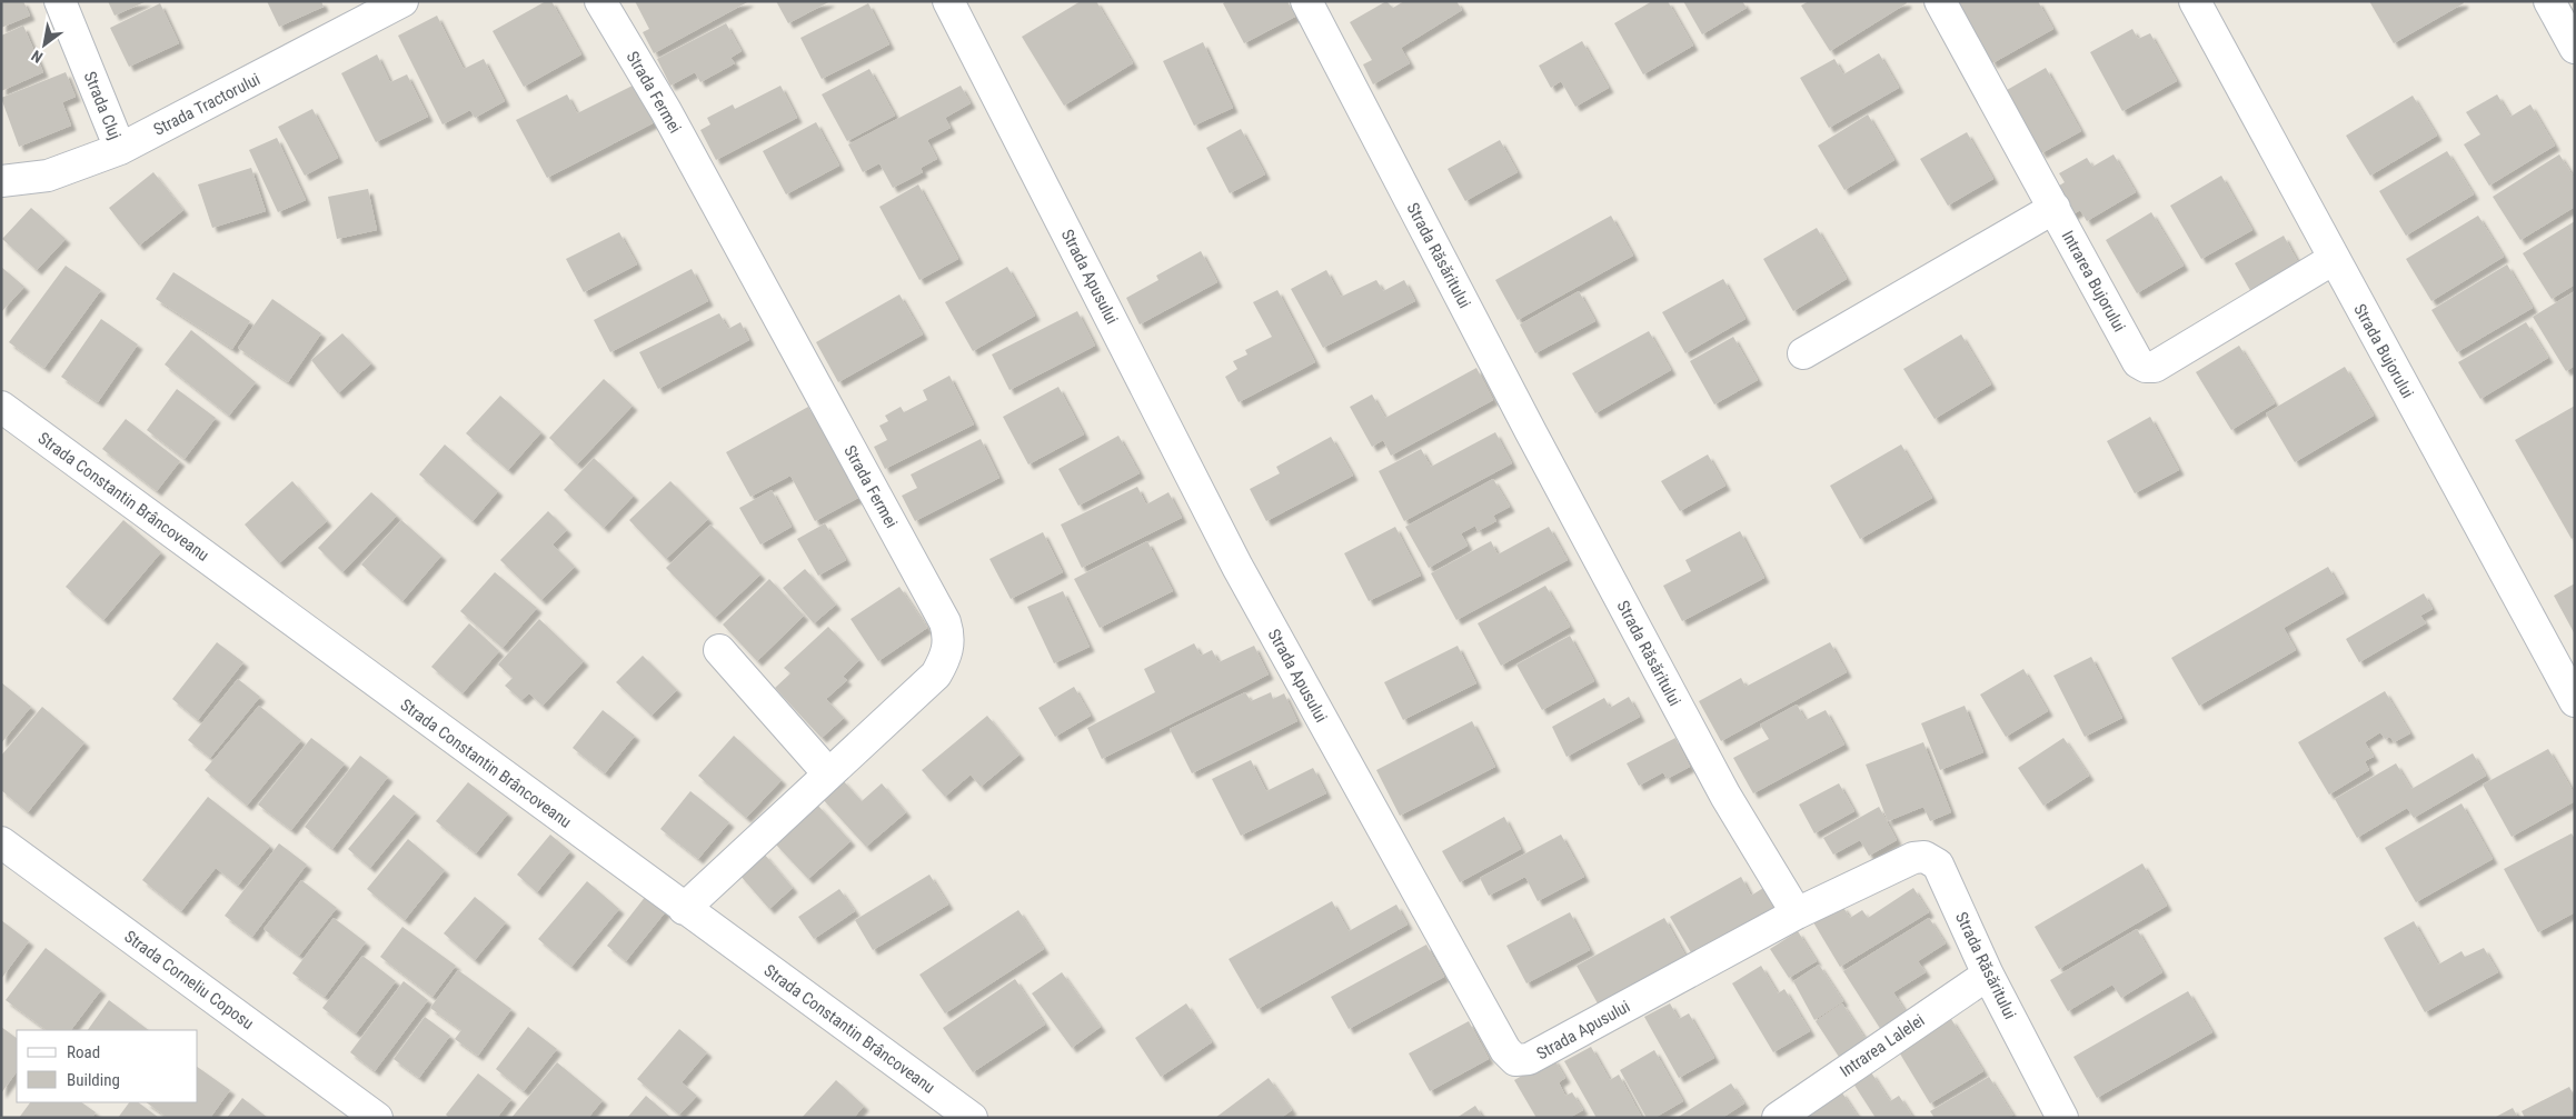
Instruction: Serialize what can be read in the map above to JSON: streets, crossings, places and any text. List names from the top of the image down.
{
  "streets": {
    "street": [
      "Strada Fermei",
      "Strada Tractorului",
      "Strada Cluj",
      "Strada Răsăritului",
      "Strada Apusului",
      "Intrarea Bujorului",
      "Strada Bujorului",
      "Strada Constantin Brâncoveanu",
      "Strada Corneliu Coposu",
      "Intrarea Lalelei"
    ]
  },
  "crossings": [
    ["Strada Fermei", "Strada Constantin Brâncoveanu"],
    ["Strada Tractorului", "Strada Cluj"],
    ["Strada Răsăritului", "Strada Apusului"],
    ["Strada Răsăritului", "Intrarea Lalelei"],
    ["Intrarea Bujorului", "Strada Bujorului"]
  ],
  "legend": ["Road", "Building"],
  "north": "bottom left"
}
